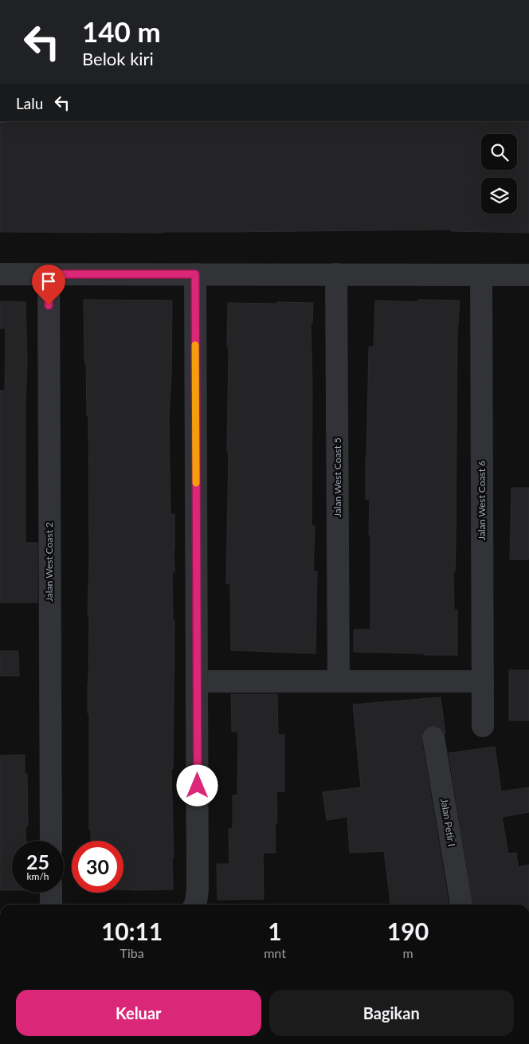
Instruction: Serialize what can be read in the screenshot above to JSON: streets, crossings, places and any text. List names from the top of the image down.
{
  "streets": {
    "street": [
      "Jalan West Coast 5",
      "Jalan West Coast 6",
      "Jalan West Coast 2",
      "Jalan Petir I"
    ]
  },
  "page": {
    "turn": ["140 m", "Belok kiri"],
    "then": "Lalu",
    "speed": "25 km/h",
    "limit": "30",
    "eta": [
      "10:11",
      "Tiba",
      "1",
      "mnt",
      "190",
      "m"
    ],
    "buttons": ["Keluar", "Bagikan"]
  }
}
